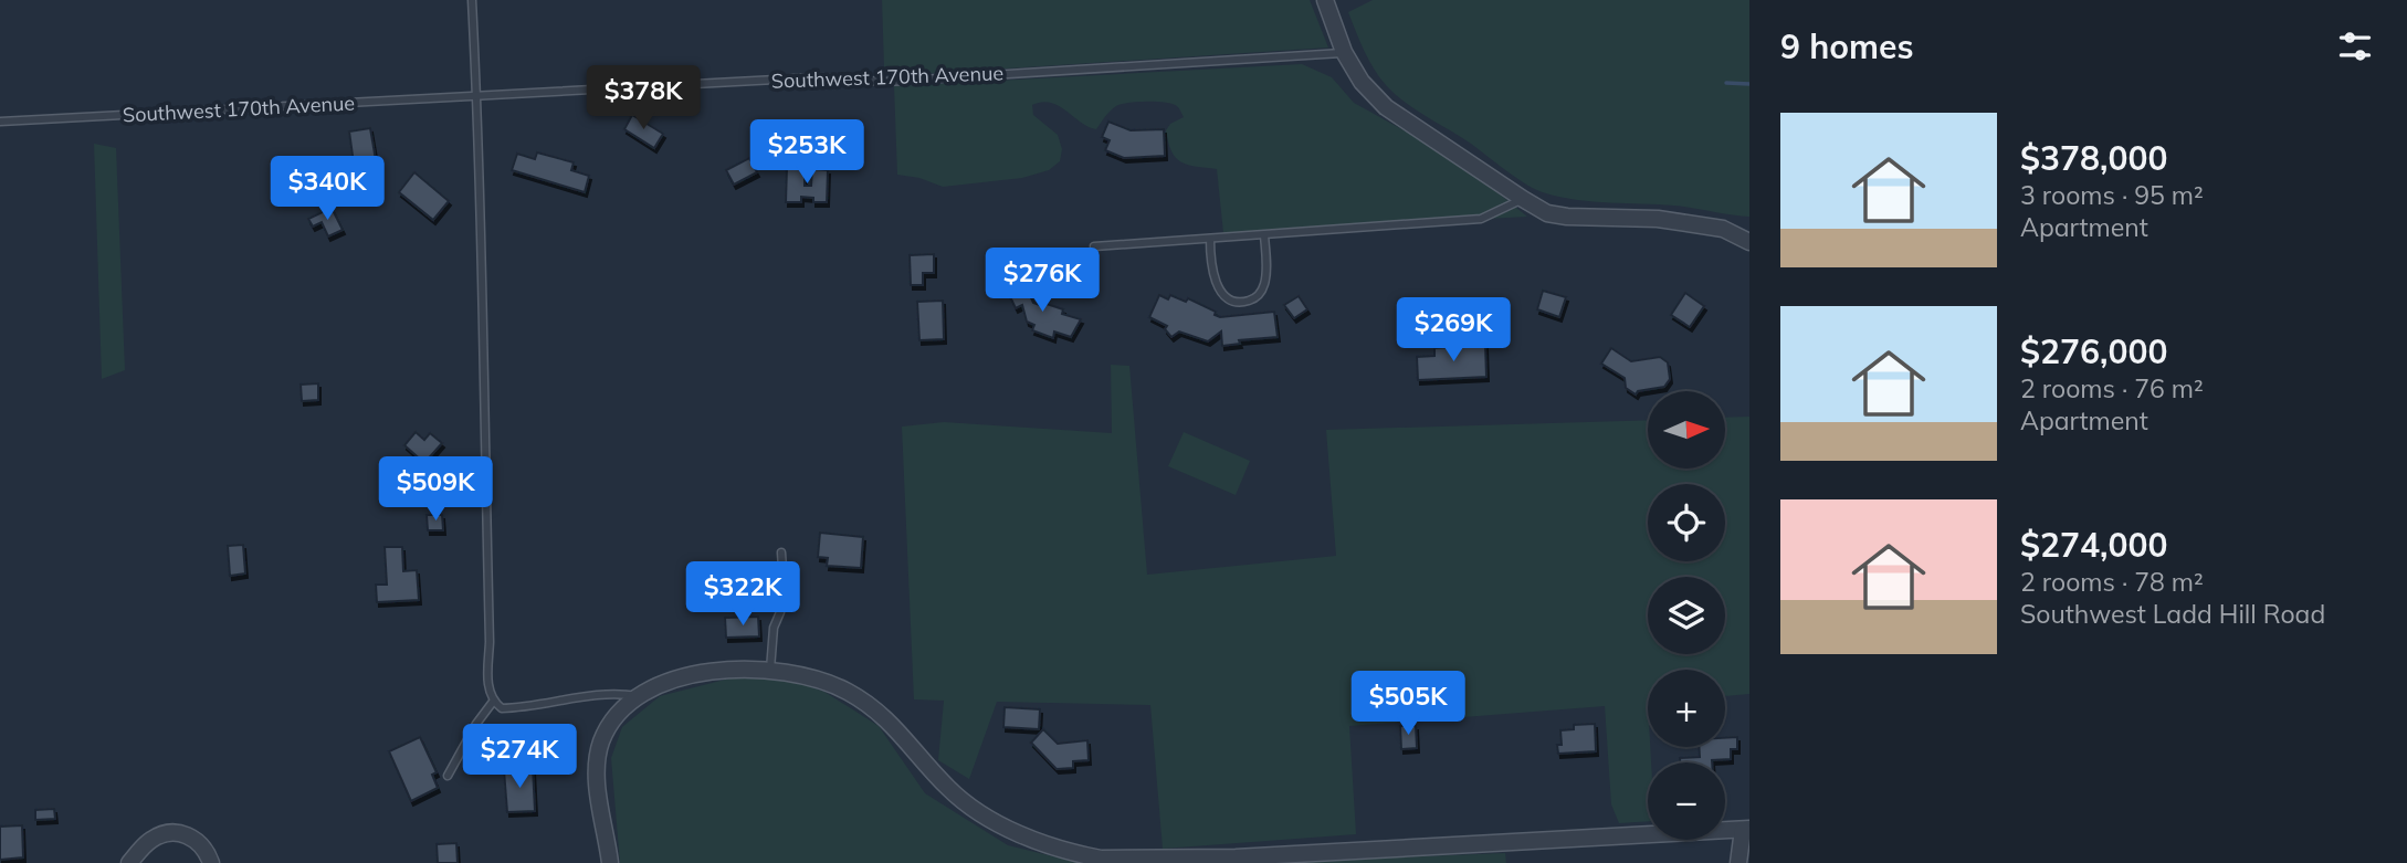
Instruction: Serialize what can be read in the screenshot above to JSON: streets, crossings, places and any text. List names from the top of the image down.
{
  "streets": {
    "lane": ["Southwest 170th Avenue"]
  },
  "north": "right",
  "page": {
    "heading": "9 homes",
    "price": [
      "$378K",
      "$253K",
      "$340K",
      "$276K",
      "$269K",
      "$509K",
      "$322K",
      "$505K",
      "$274K"
    ],
    "list": [
      {
        "name": "$378,000",
        "note": "3 rooms · 95 m² · Apartment"
      },
      {
        "name": "$276,000",
        "note": "2 rooms · 76 m² · Apartment"
      },
      {
        "name": "$274,000",
        "note": "2 rooms · 78 m² · Southwest Ladd Hill Road"
      }
    ],
    "map_buttons": ["+", "−"]
  }
}
